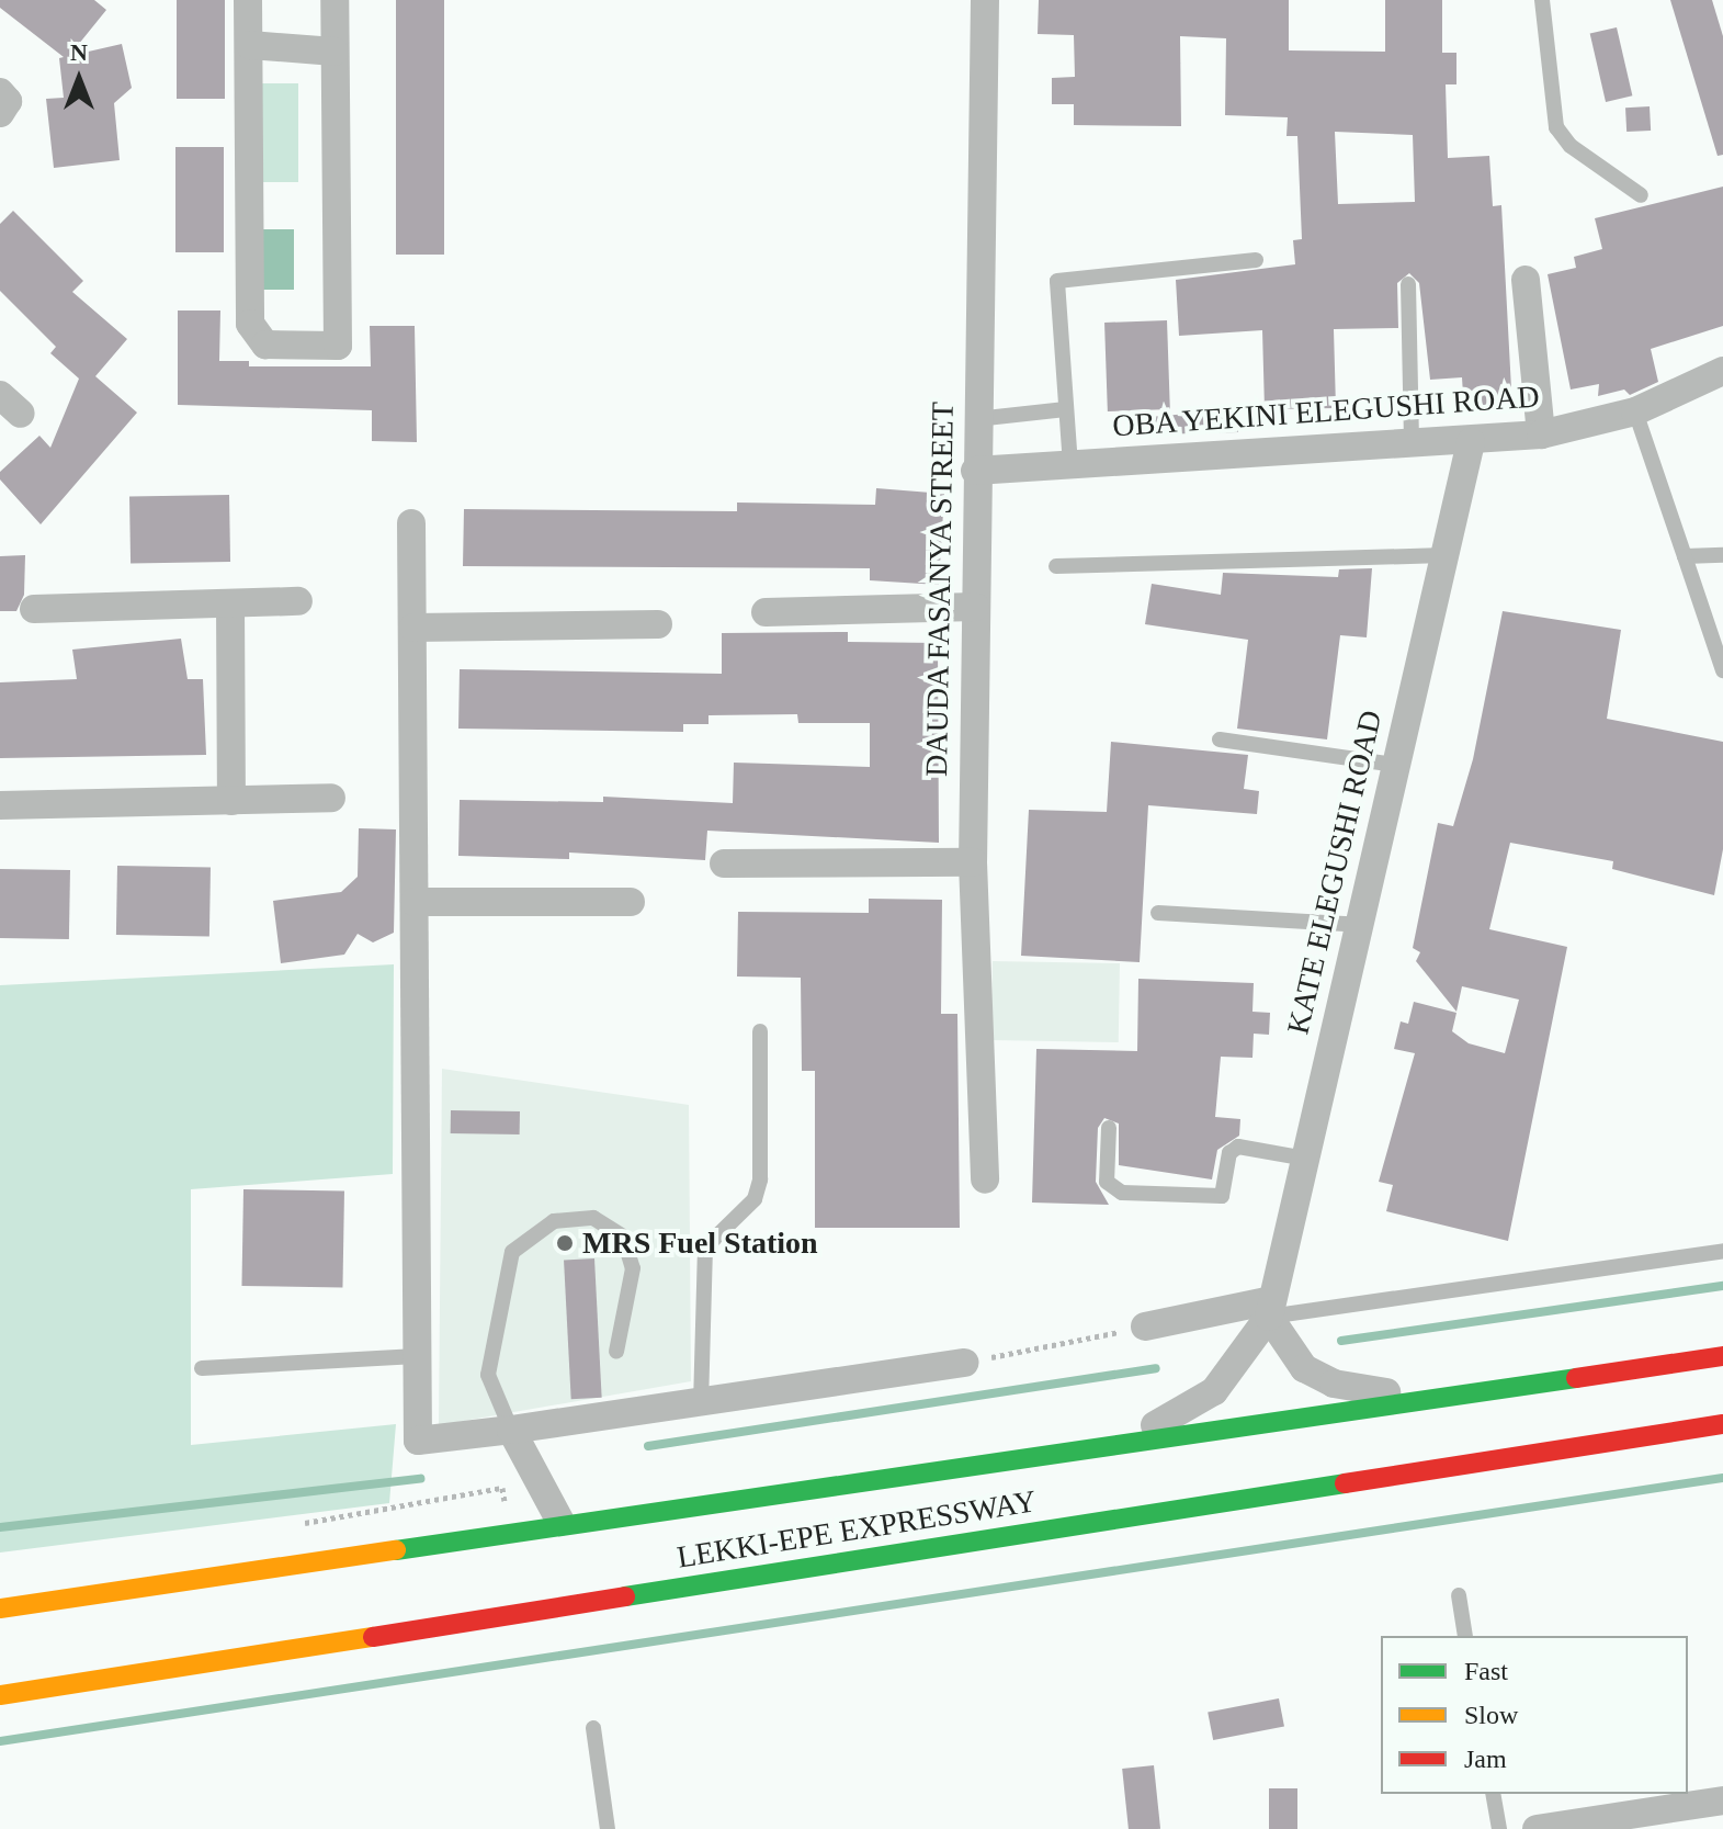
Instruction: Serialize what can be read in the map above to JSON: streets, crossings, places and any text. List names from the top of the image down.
{
  "streets": {
    "highway": ["LEKKI-EPE EXPRESSWAY"],
    "street": ["OBA YEKINI ELEGUSHI ROAD", "DAUDA FASANYA STREET", "KATE ELEGUSHI ROAD"]
  },
  "crossings": [
    ["OBA YEKINI ELEGUSHI ROAD", "DAUDA FASANYA STREET"],
    ["OBA YEKINI ELEGUSHI ROAD", "KATE ELEGUSHI ROAD"],
    ["KATE ELEGUSHI ROAD", "LEKKI-EPE EXPRESSWAY"]
  ],
  "places": ["MRS Fuel Station"],
  "legend": ["Fast", "Slow", "Jam"],
  "north": "top"
}
